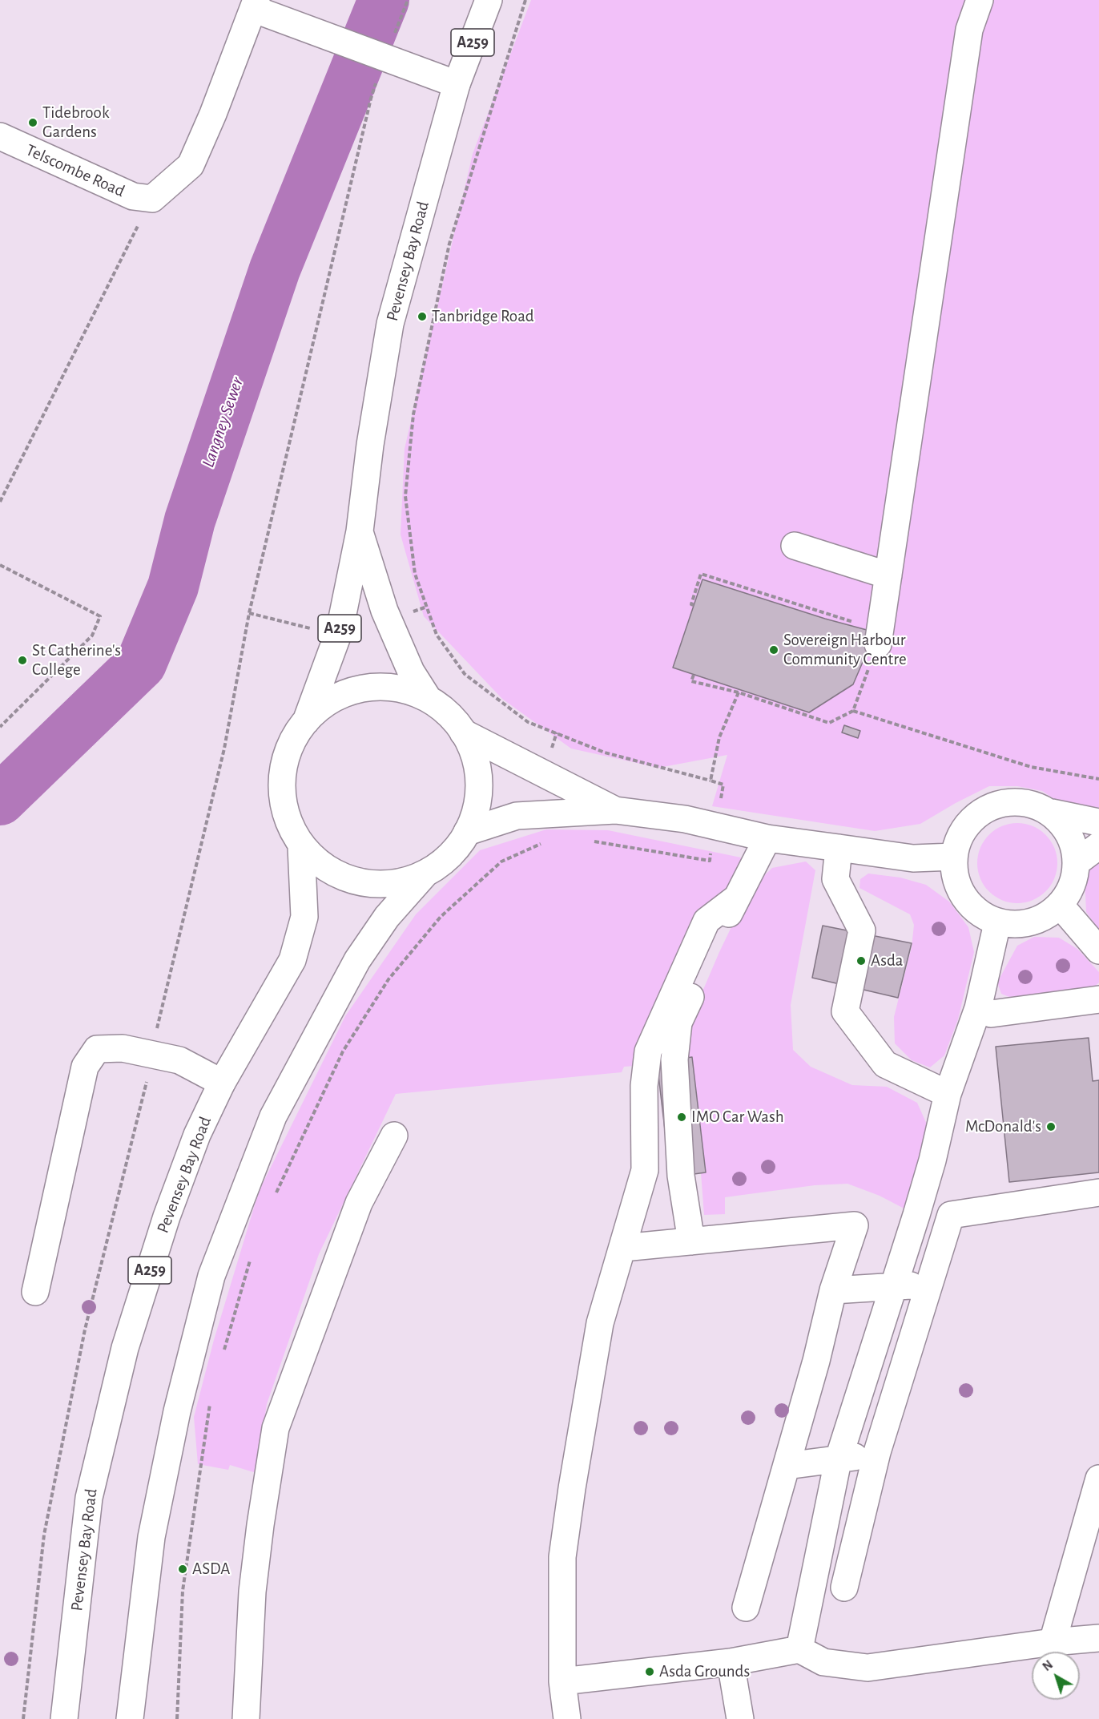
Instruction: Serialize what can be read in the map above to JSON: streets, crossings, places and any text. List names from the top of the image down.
{
  "streets": {
    "main road": ["A259", "Telscombe Road", "Pevensey Bay Road"]
  },
  "water": ["Langney Sewer"],
  "places": [
    "Tidebrook Gardens",
    "Tanbridge Road",
    "Sovereign Harbour Community Centre",
    "St Catherine's College",
    "Asda",
    "IMO Car Wash",
    "McDonald's",
    "ASDA",
    "Asda Grounds"
  ],
  "north": "top left"
}
